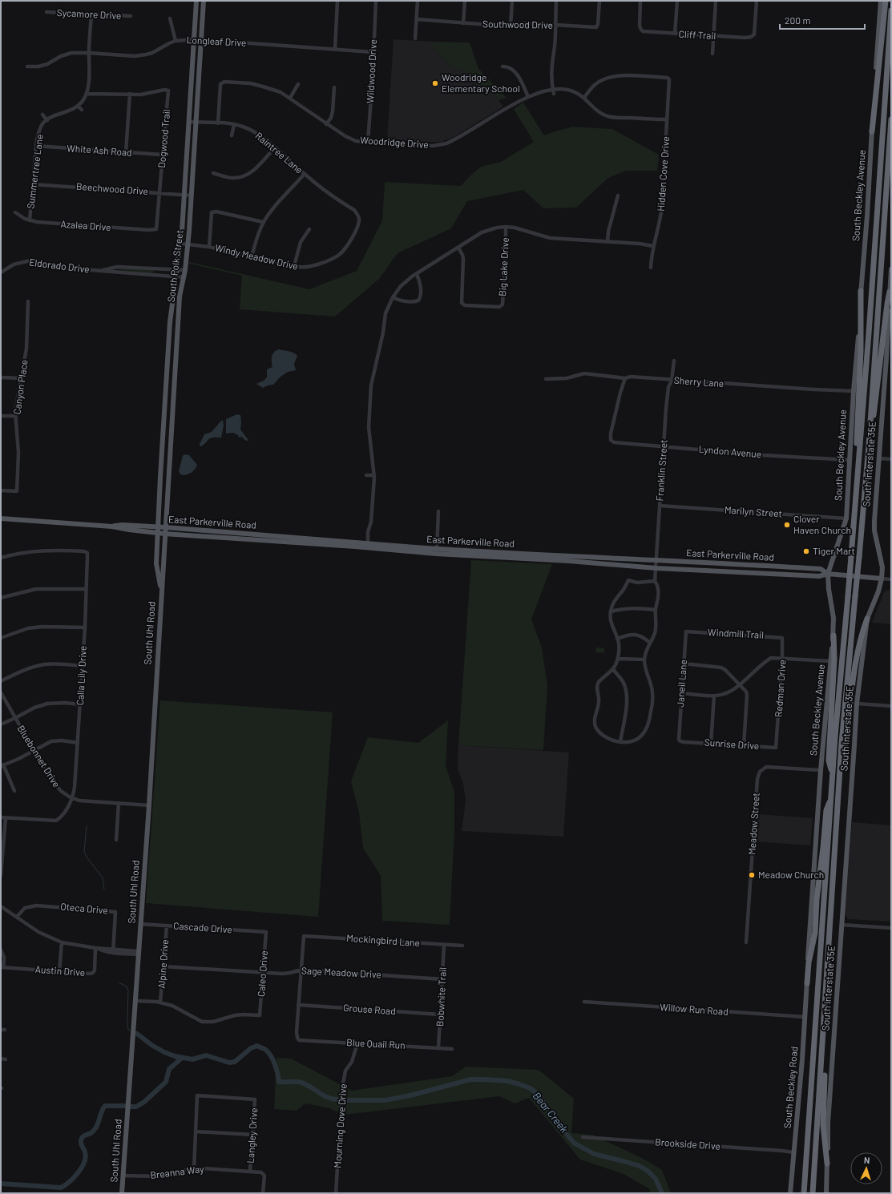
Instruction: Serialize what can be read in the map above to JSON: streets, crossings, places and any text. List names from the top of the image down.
{
  "streets": {
    "main road": [
      "South Beckley Avenue",
      "South Polk Street",
      "South Interstate 35E",
      "East Parkerville Road",
      "South Uhl Road",
      "South Beckley Road"
    ],
    "street": [
      "Sycamore Drive",
      "Southwood Drive",
      "Cliff Trail",
      "Longleaf Drive",
      "Wildwood Drive",
      "Dogwood Trail",
      "Woodridge Drive",
      "White Ash Road",
      "Raintree Lane",
      "Summertree Lane",
      "Hidden Cove Drive",
      "Beechwood Drive",
      "Azalea Drive",
      "Windy Meadow Drive",
      "Eldorado Drive",
      "Big Lake Drive",
      "Sherry Lane",
      "Canyon Place",
      "Lyndon Avenue",
      "Franklin Street",
      "Marilyn Street",
      "Windmill Trail",
      "Calla Lily Drive",
      "Janeil Lane",
      "Redman Drive",
      "Sunrise Drive",
      "Bluebonnet Drive",
      "Meadow Street",
      "Oteca Drive",
      "Cascade Drive",
      "Mockingbird Lane",
      "Alpine Drive",
      "Austin Drive",
      "Sage Meadow Drive",
      "Caleo Drive",
      "Bobwhite Trail",
      "Grouse Road",
      "Willow Run Road",
      "Blue Quail Run",
      "Mourning Dove Drive",
      "Langley Drive",
      "Brookside Drive",
      "Breanna Way"
    ]
  },
  "crossings": [
    ["Longleaf Drive", "Wildwood Drive"],
    ["Longleaf Drive", "South Polk Street"],
    ["Wildwood Drive", "Woodridge Drive"],
    ["Dogwood Trail", "White Ash Road"],
    ["Dogwood Trail", "Beechwood Drive"],
    ["Dogwood Trail", "Azalea Drive"],
    ["Woodridge Drive", "Raintree Lane"],
    ["Woodridge Drive", "Hidden Cove Drive"],
    ["White Ash Road", "Summertree Lane"],
    ["Raintree Lane", "Windy Meadow Drive"],
    ["Raintree Lane", "South Polk Street"],
    ["Summertree Lane", "Beechwood Drive"],
    ["Summertree Lane", "Azalea Drive"],
    ["Beechwood Drive", "South Polk Street"],
    ["South Beckley Avenue", "Sherry Lane"],
    ["South Beckley Avenue", "Lyndon Avenue"],
    ["South Beckley Avenue", "Marilyn Street"],
    ["South Beckley Avenue", "East Parkerville Road"],
    ["South Beckley Avenue", "Meadow Street"],
    ["South Beckley Avenue", "South Beckley Road"],
    ["Windy Meadow Drive", "South Polk Street"],
    ["Eldorado Drive", "South Polk Street"],
    ["South Polk Street", "East Parkerville Road"],
    ["South Polk Street", "South Uhl Road"],
    ["Sherry Lane", "Lyndon Avenue"],
    ["Sherry Lane", "Franklin Street"],
    ["Lyndon Avenue", "Franklin Street"],
    ["South Interstate 35E", "East Parkerville Road"],
    ["Franklin Street", "Marilyn Street"],
    ["Franklin Street", "East Parkerville Road"],
    ["East Parkerville Road", "South Uhl Road"],
    ["South Uhl Road", "Bluebonnet Drive"],
    ["South Uhl Road", "Cascade Drive"],
    ["South Uhl Road", "Breanna Way"],
    ["Windmill Trail", "Janeil Lane"],
    ["Windmill Trail", "Redman Drive"],
    ["Calla Lily Drive", "Bluebonnet Drive"],
    ["Janeil Lane", "Sunrise Drive"],
    ["Redman Drive", "Sunrise Drive"],
    ["Cascade Drive", "Alpine Drive"],
    ["Cascade Drive", "Caleo Drive"],
    ["Mockingbird Lane", "Sage Meadow Drive"],
    ["Mockingbird Lane", "Bobwhite Trail"],
    ["Alpine Drive", "Sage Meadow Drive"],
    ["Alpine Drive", "Caleo Drive"],
    ["Sage Meadow Drive", "Caleo Drive"],
    ["Sage Meadow Drive", "Bobwhite Trail"],
    ["Bobwhite Trail", "Grouse Road"],
    ["Bobwhite Trail", "Blue Quail Run"],
    ["Grouse Road", "Blue Quail Run"],
    ["Willow Run Road", "South Beckley Road"],
    ["Blue Quail Run", "Mourning Dove Drive"],
    ["South Beckley Road", "Brookside Drive"],
    ["Langley Drive", "Breanna Way"]
  ],
  "water": ["Bear Creek"],
  "places": [
    "Woodridge Elementary School",
    "Clover Haven Church",
    "Tiger Mart",
    "Meadow Church"
  ],
  "scale_bar": "200 m",
  "north": "top"
}
